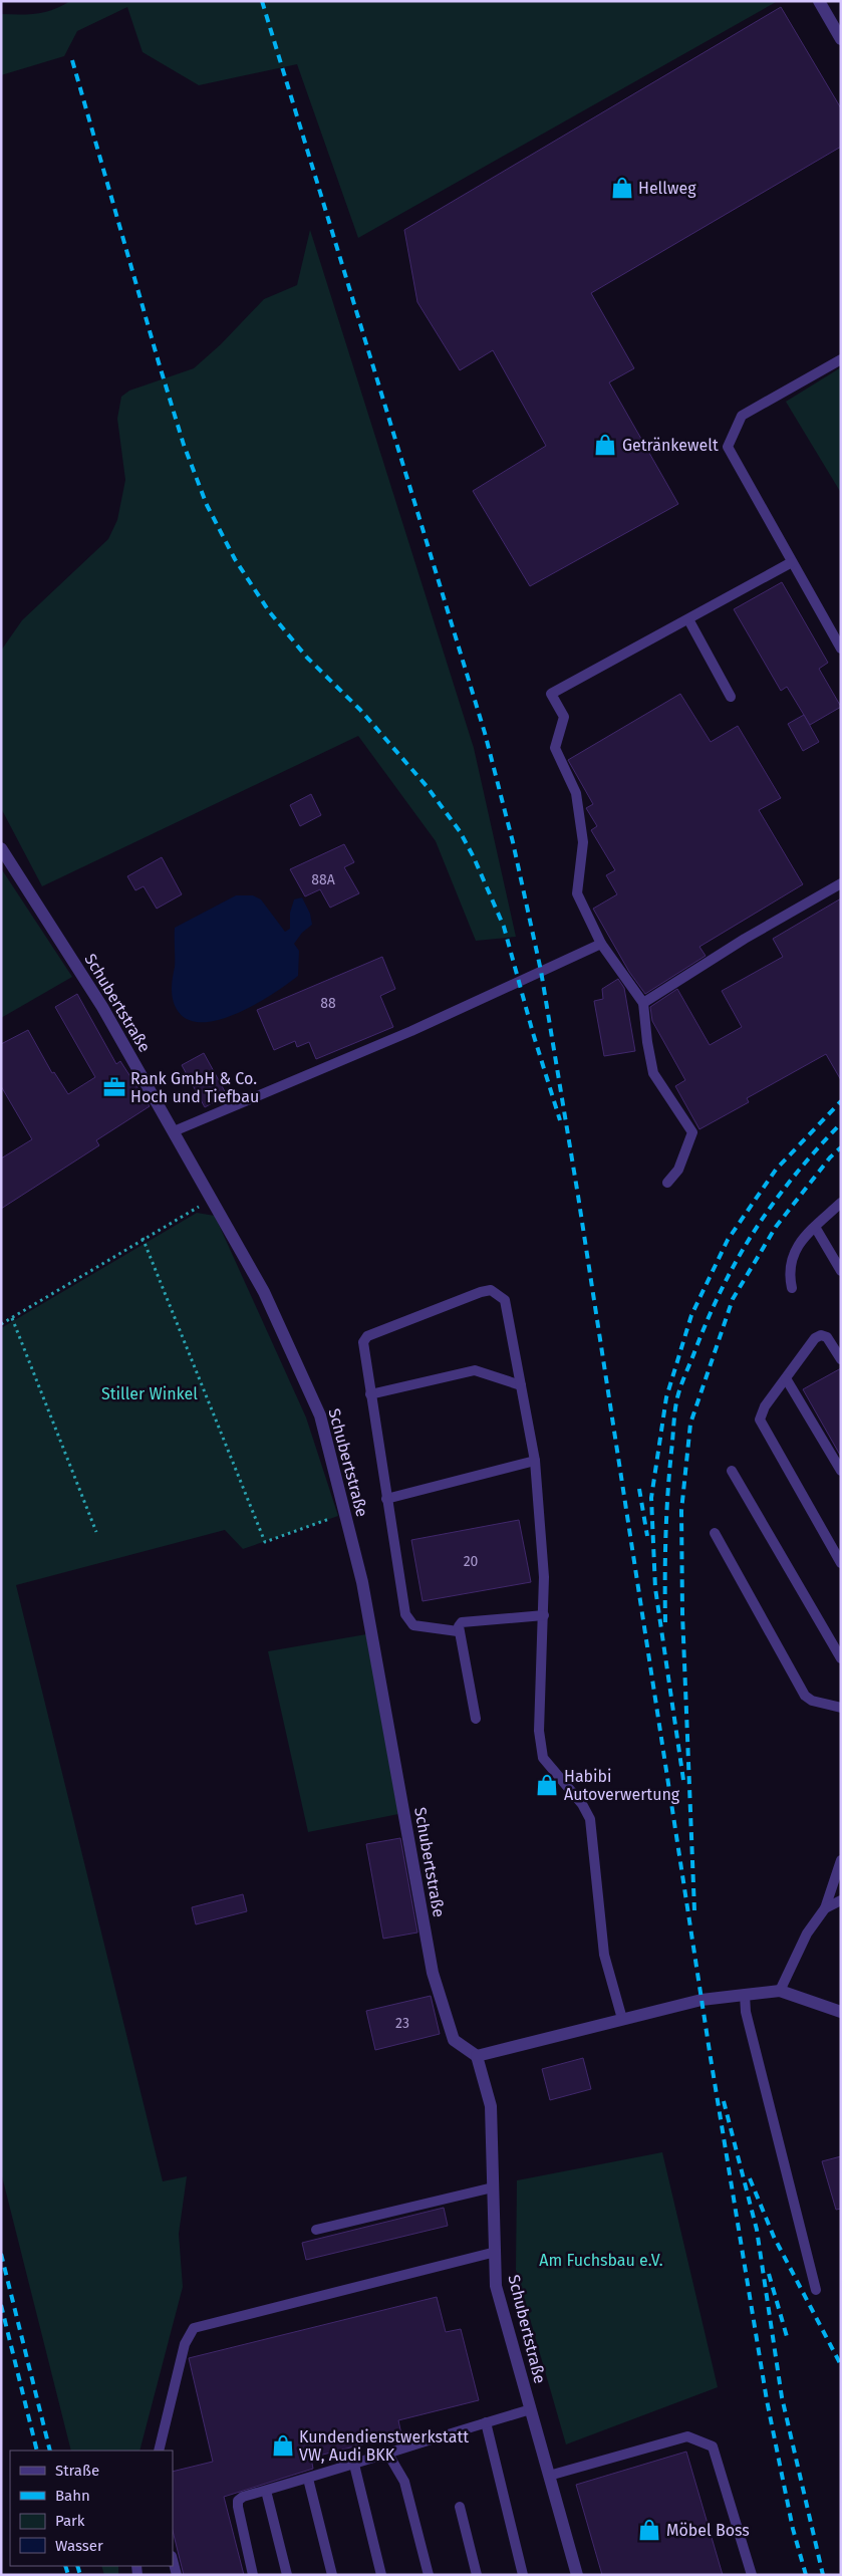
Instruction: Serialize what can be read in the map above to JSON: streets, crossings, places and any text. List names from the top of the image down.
{
  "streets": {
    "street": ["Schubertstraße"]
  },
  "parks": ["Stiller Winkel", "Am Fuchsbau e.V."],
  "places": {
    "shop": [
      "Hellweg",
      "Getränkewelt",
      "Habibi Autoverwertung",
      "Kundendienstwerkstatt VW, Audi BKK",
      "Möbel Boss"
    ],
    "office": ["Rank GmbH & Co. Hoch und Tiefbau"]
  },
  "house_numbers": [
    "88A",
    "88",
    "20",
    "23"
  ],
  "legend": [
    "Straße",
    "Bahn",
    "Park",
    "Wasser"
  ]
}
